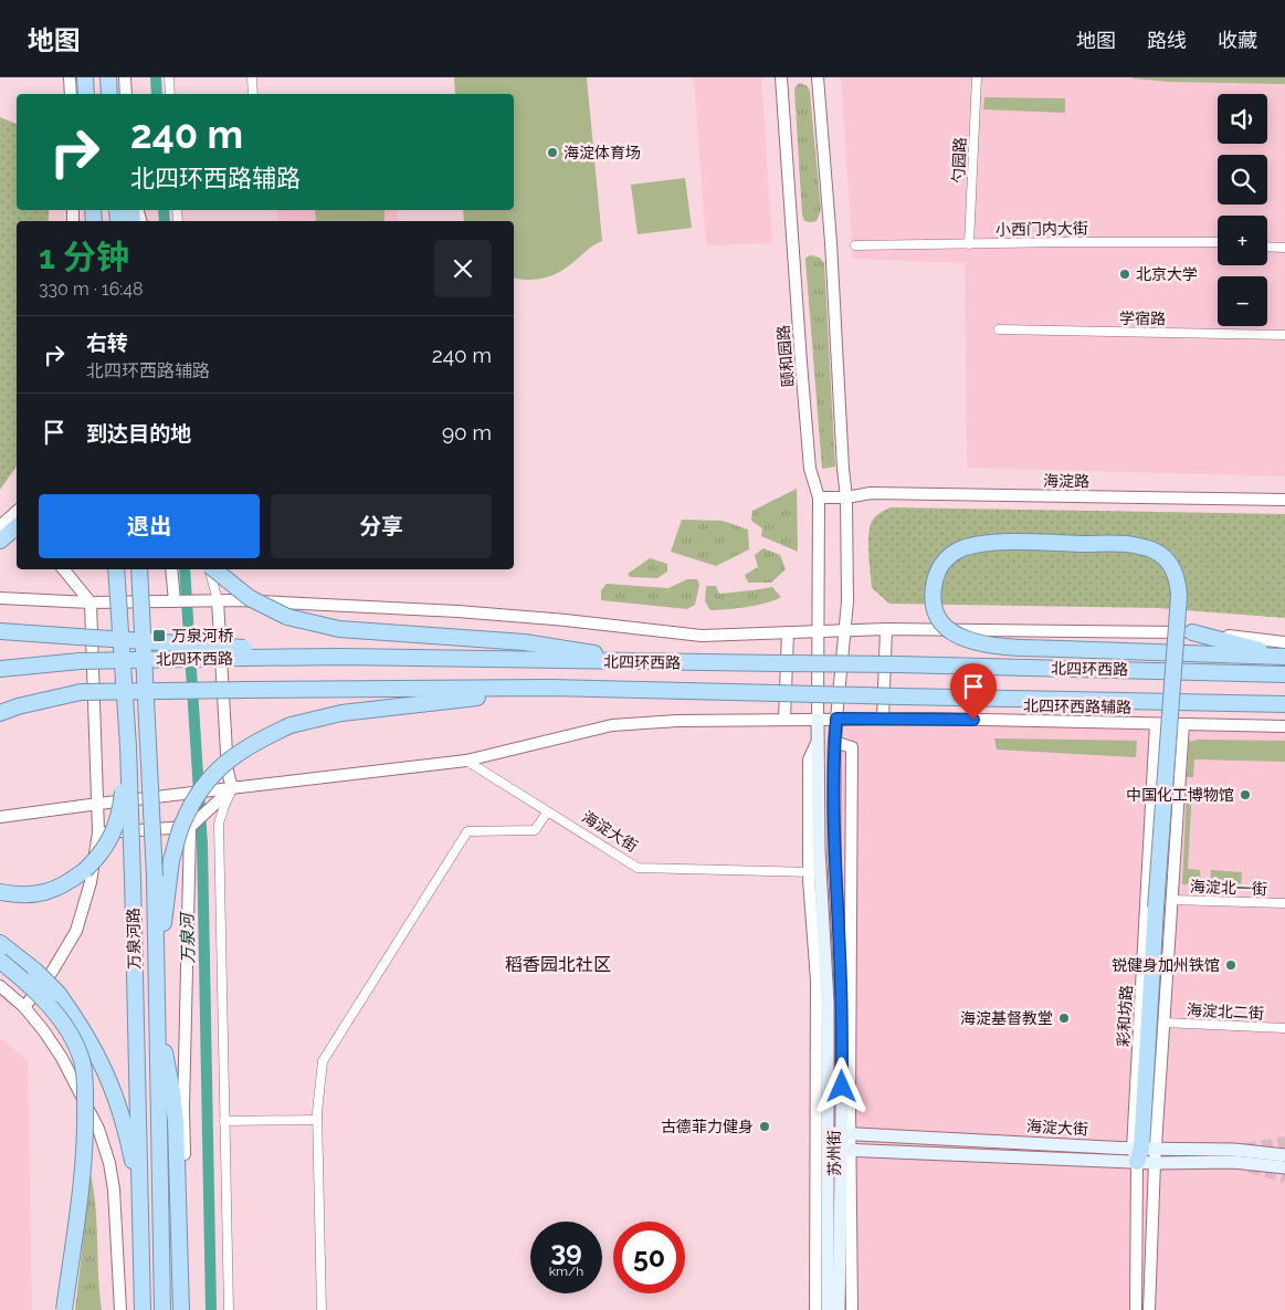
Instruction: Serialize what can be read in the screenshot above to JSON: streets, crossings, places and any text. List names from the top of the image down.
{
  "streets": {
    "highway": ["北四环西路", "万泉河路"],
    "main road": ["海淀大街", "苏州街"],
    "street": [
      "勺园路",
      "小西门内大街",
      "学宿路",
      "颐和园路",
      "海淀路",
      "北四环西路辅路",
      "海淀北一街",
      "海淀北二街",
      "彩和坊路"
    ]
  },
  "crossings": [
    ["勺园路", "小西门内大街"],
    ["颐和园路", "海淀路"],
    ["颐和园路", "北四环西路"],
    ["颐和园路", "北四环西路辅路"],
    ["颐和园路", "苏州街"],
    ["北四环西路辅路", "彩和坊路"],
    ["北四环西路辅路", "苏州街"],
    ["海淀大街", "彩和坊路"],
    ["海淀大街", "苏州街"],
    ["海淀北一街", "彩和坊路"],
    ["海淀北二街", "彩和坊路"]
  ],
  "districts": ["稻香园北社区"],
  "water": ["万泉河"],
  "places": {
    "other": [
      "海淀体育场",
      "北京大学",
      "中国化工博物馆",
      "锐健身加州铁馆",
      "海淀基督教堂",
      "古德菲力健身"
    ],
    "transit": ["万泉河桥"]
  },
  "page": {
    "header": "地图",
    "nav": ["地图", "路线", "收藏"],
    "map_buttons": ["+", "−"],
    "turn": ["240 m", "北四环西路辅路"],
    "heading": ["1 分钟", "330 m · 16:48"],
    "list": [
      {
        "name": "右转",
        "note": "北四环西路辅路",
        "value": "240 m"
      },
      {
        "name": "到达目的地",
        "value": "90 m"
      }
    ],
    "buttons": ["退出", "分享"],
    "speed": "39 km/h",
    "limit": "50"
  }
}
